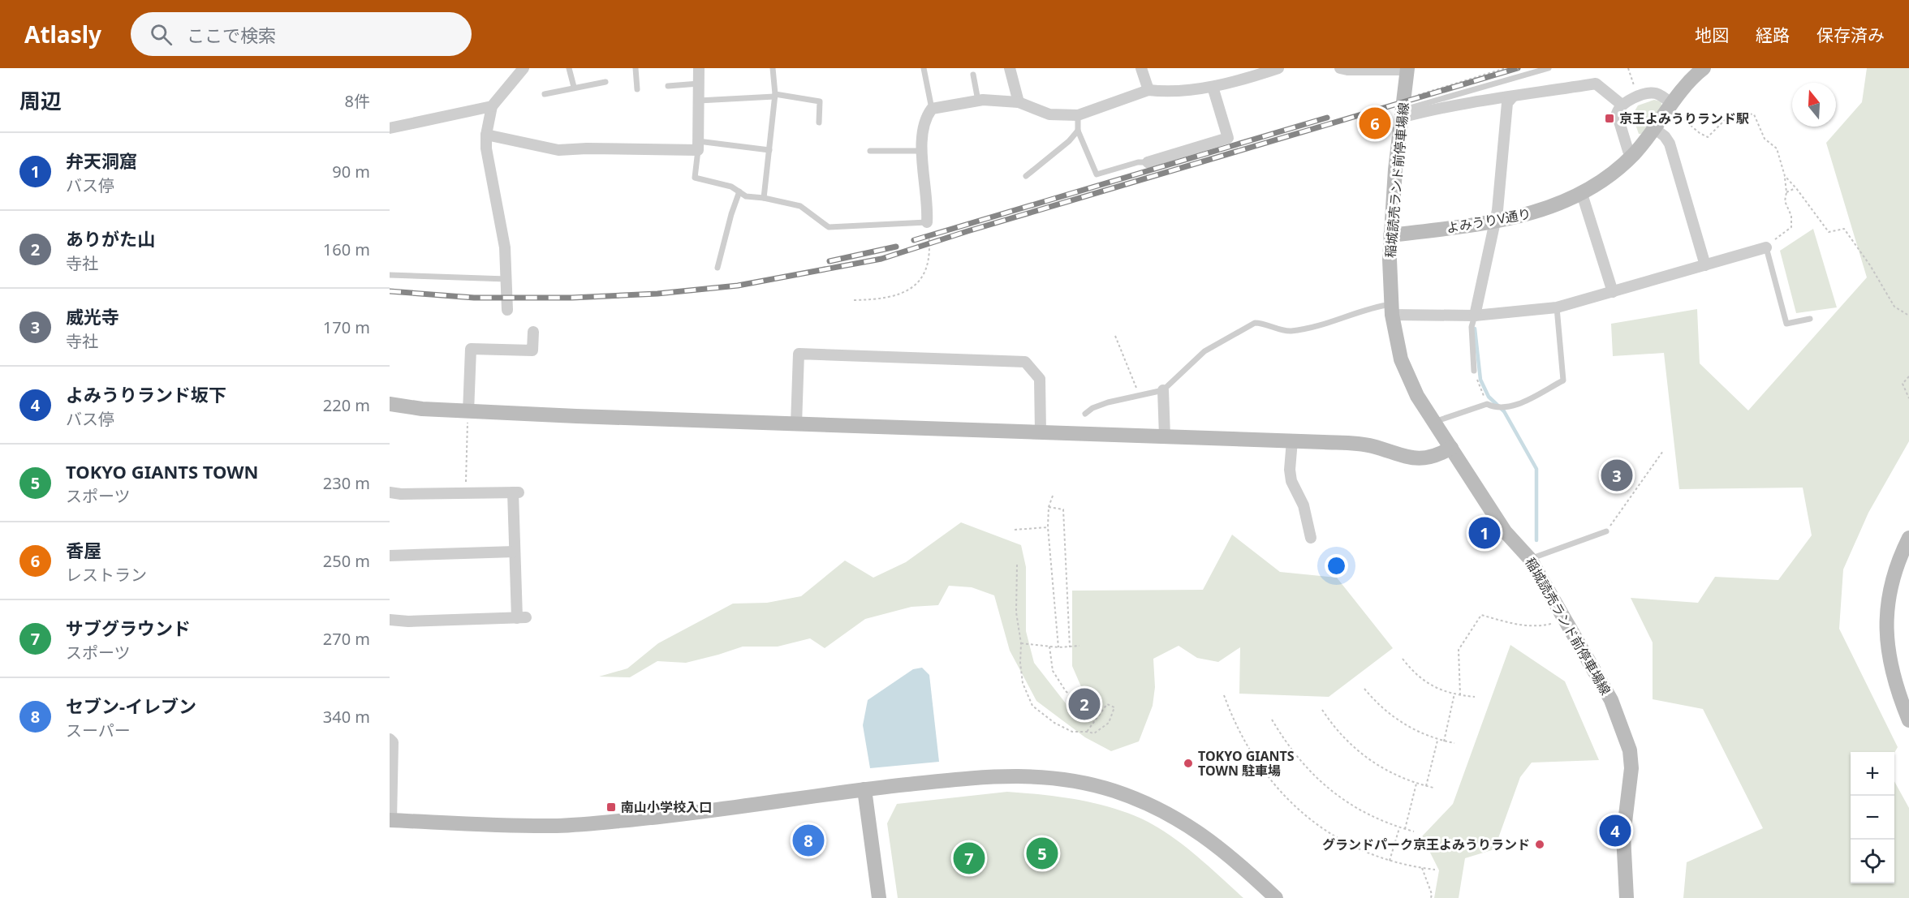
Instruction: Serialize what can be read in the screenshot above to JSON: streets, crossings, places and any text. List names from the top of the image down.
{
  "streets": {
    "street": ["稲城読売ランド前停車場線", "よみうりV通り"]
  },
  "crossings": [
    ["稲城読売ランド前停車場線", "よみうりV通り"]
  ],
  "places": {
    "transit": ["京王よみうりランド駅", "南山小学校入口"],
    "other": ["TOKYO GIANTS TOWN 駐車場", "グランドパーク京王よみうりランド"]
  },
  "north": "top",
  "page": {
    "header": "Atlasly",
    "search": "ここで検索",
    "nav": ["地図", "経路", "保存済み"],
    "heading": ["周辺", "8件"],
    "pins": [
      "6",
      "3",
      "1",
      "2",
      "4",
      "8",
      "5",
      "7"
    ],
    "list": [
      {
        "mark": "1",
        "name": "弁天洞窟",
        "note": "バス停",
        "value": "90 m"
      },
      {
        "mark": "2",
        "name": "ありがた山",
        "note": "寺社",
        "value": "160 m"
      },
      {
        "mark": "3",
        "name": "威光寺",
        "note": "寺社",
        "value": "170 m"
      },
      {
        "mark": "4",
        "name": "よみうりランド坂下",
        "note": "バス停",
        "value": "220 m"
      },
      {
        "mark": "5",
        "name": "TOKYO GIANTS TOWN",
        "note": "スポーツ",
        "value": "230 m"
      },
      {
        "mark": "6",
        "name": "香屋",
        "note": "レストラン",
        "value": "250 m"
      },
      {
        "mark": "7",
        "name": "サブグラウンド",
        "note": "スポーツ",
        "value": "270 m"
      },
      {
        "mark": "8",
        "name": "セブン-イレブン",
        "note": "スーパー",
        "value": "340 m"
      }
    ],
    "map_buttons": ["+", "−"]
  }
}
